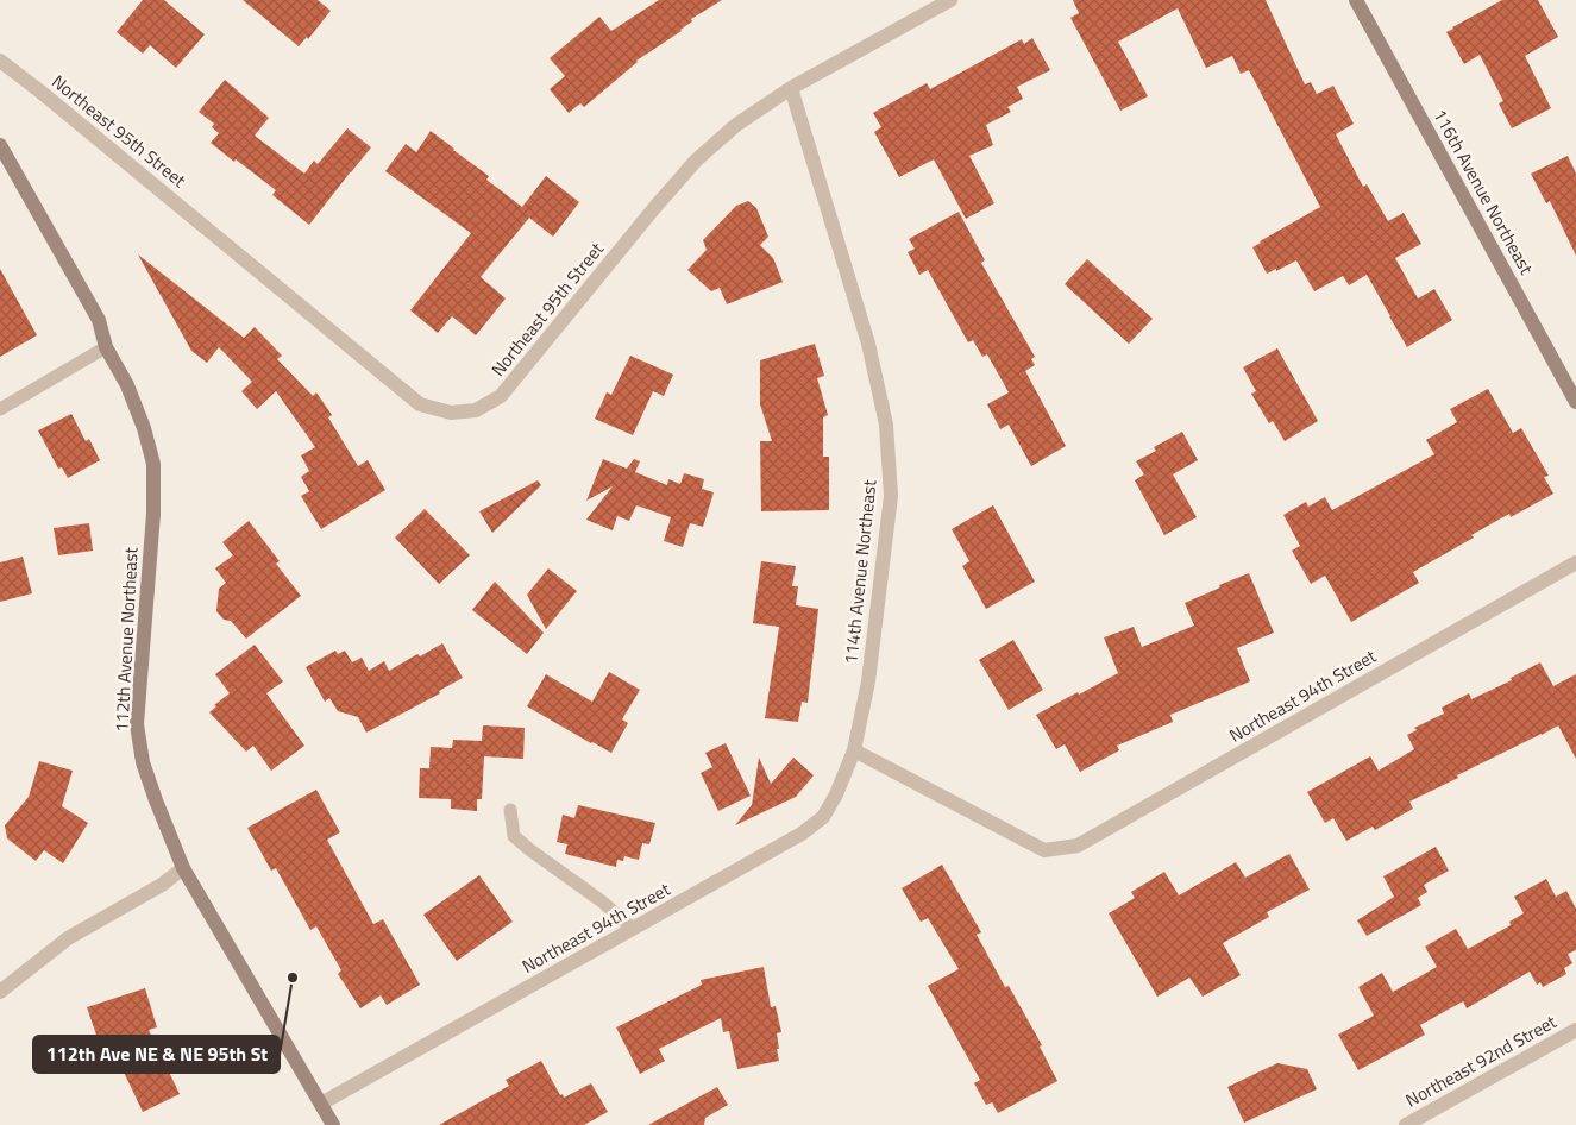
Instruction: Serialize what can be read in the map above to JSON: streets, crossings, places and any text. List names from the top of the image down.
{
  "streets": {
    "street": [
      "Northeast 95th Street",
      "116th Avenue Northeast",
      "114th Avenue Northeast",
      "112th Avenue Northeast",
      "Northeast 94th Street",
      "Northeast 92nd Street"
    ]
  },
  "crossings": [
    ["Northeast 95th Street", "114th Avenue Northeast"],
    ["114th Avenue Northeast", "Northeast 94th Street"],
    ["112th Avenue Northeast", "Northeast 94th Street"]
  ],
  "places": ["112th Ave NE & NE 95th St"]
}
